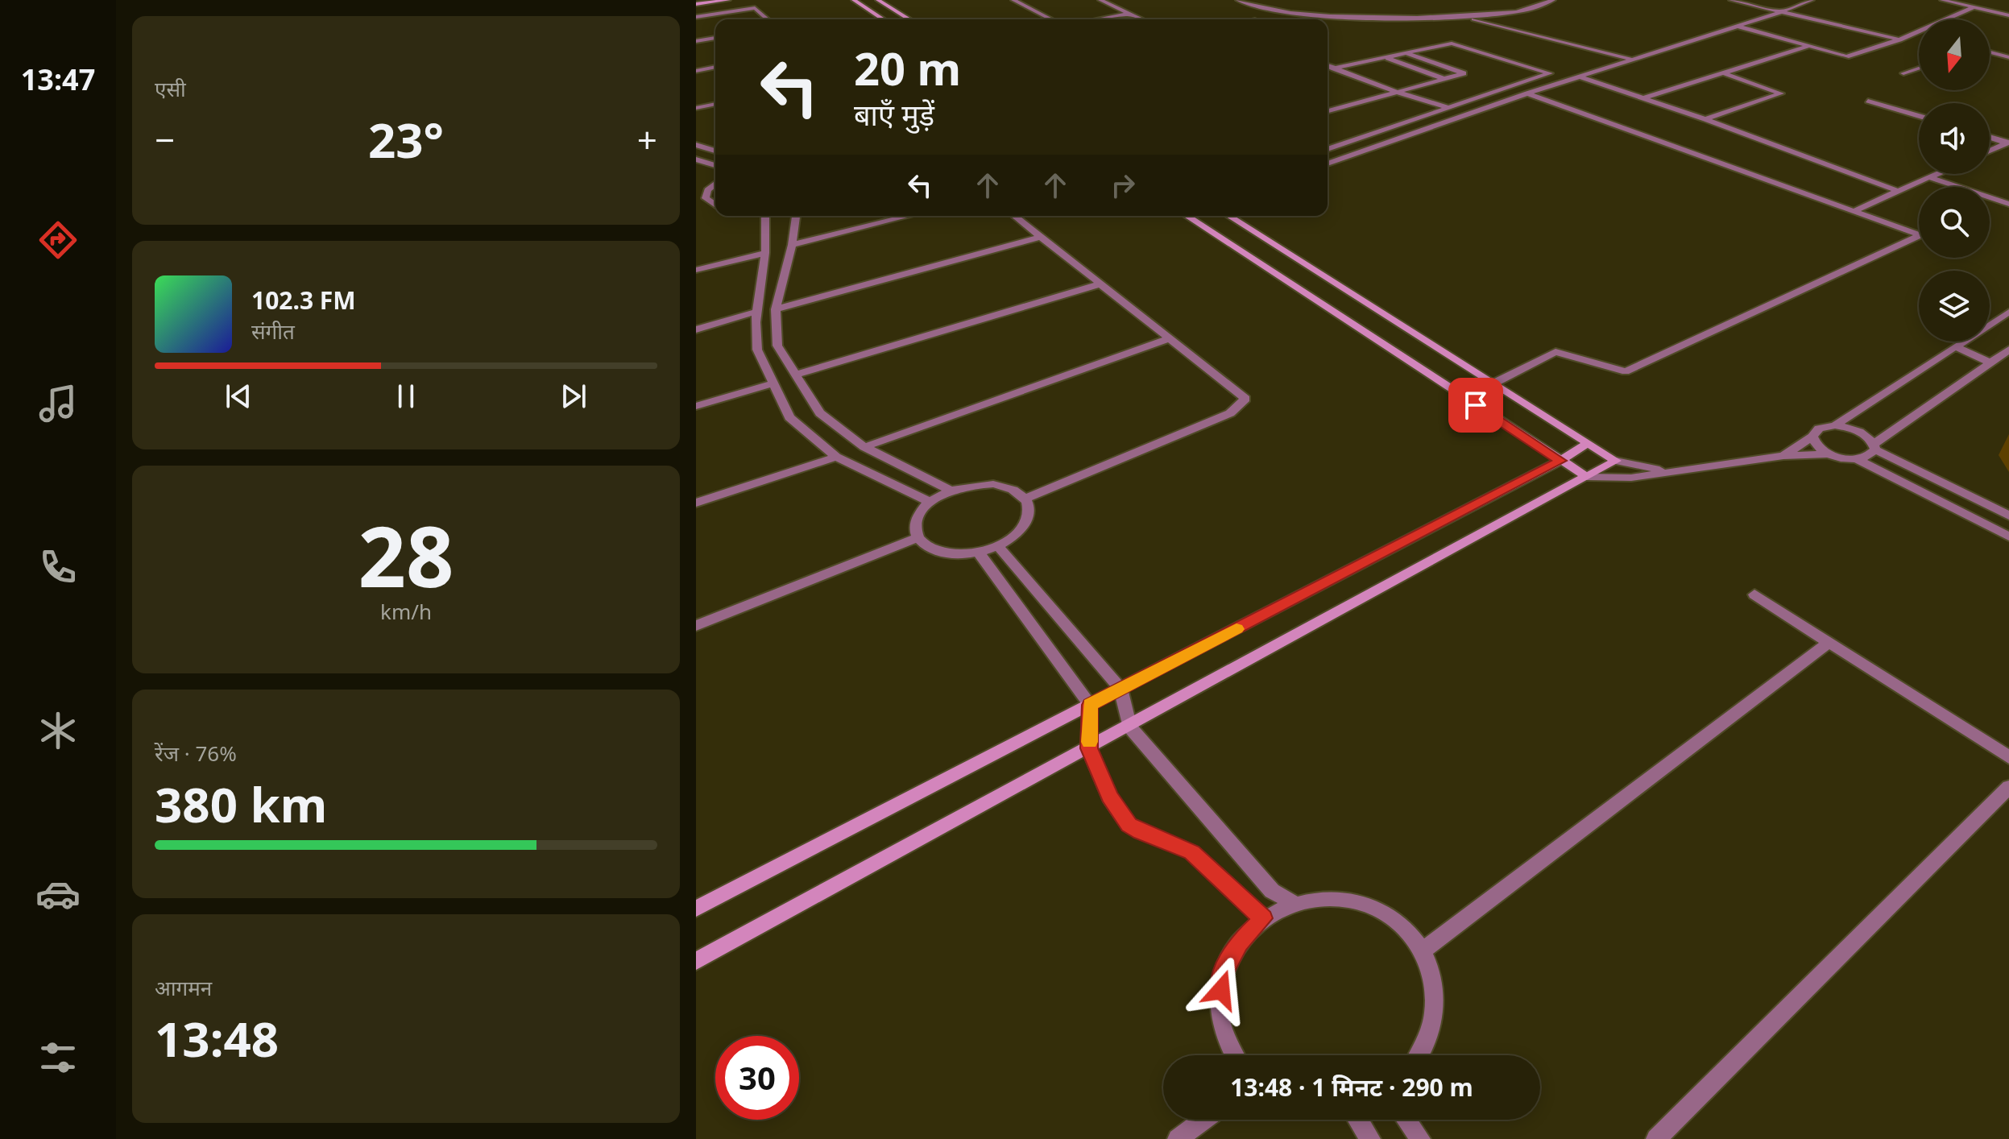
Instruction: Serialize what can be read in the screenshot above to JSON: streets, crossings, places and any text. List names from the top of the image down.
{
  "north": "bottom",
  "page": {
    "tabs": "13:47",
    "tile": [
      "एसी",
      ["28", "km/h"],
      ["रेंज · 76%", "380 km"],
      ["आगमन", "13:48"]
    ],
    "turn": ["20 m", "बाएँ मुड़ें"],
    "heat": ["−", "23°", "+"],
    "song": ["102.3 FM", "संगीत"],
    "limit": "30",
    "trip": "13:48 · 1 मिनट · 290 m"
  }
}
